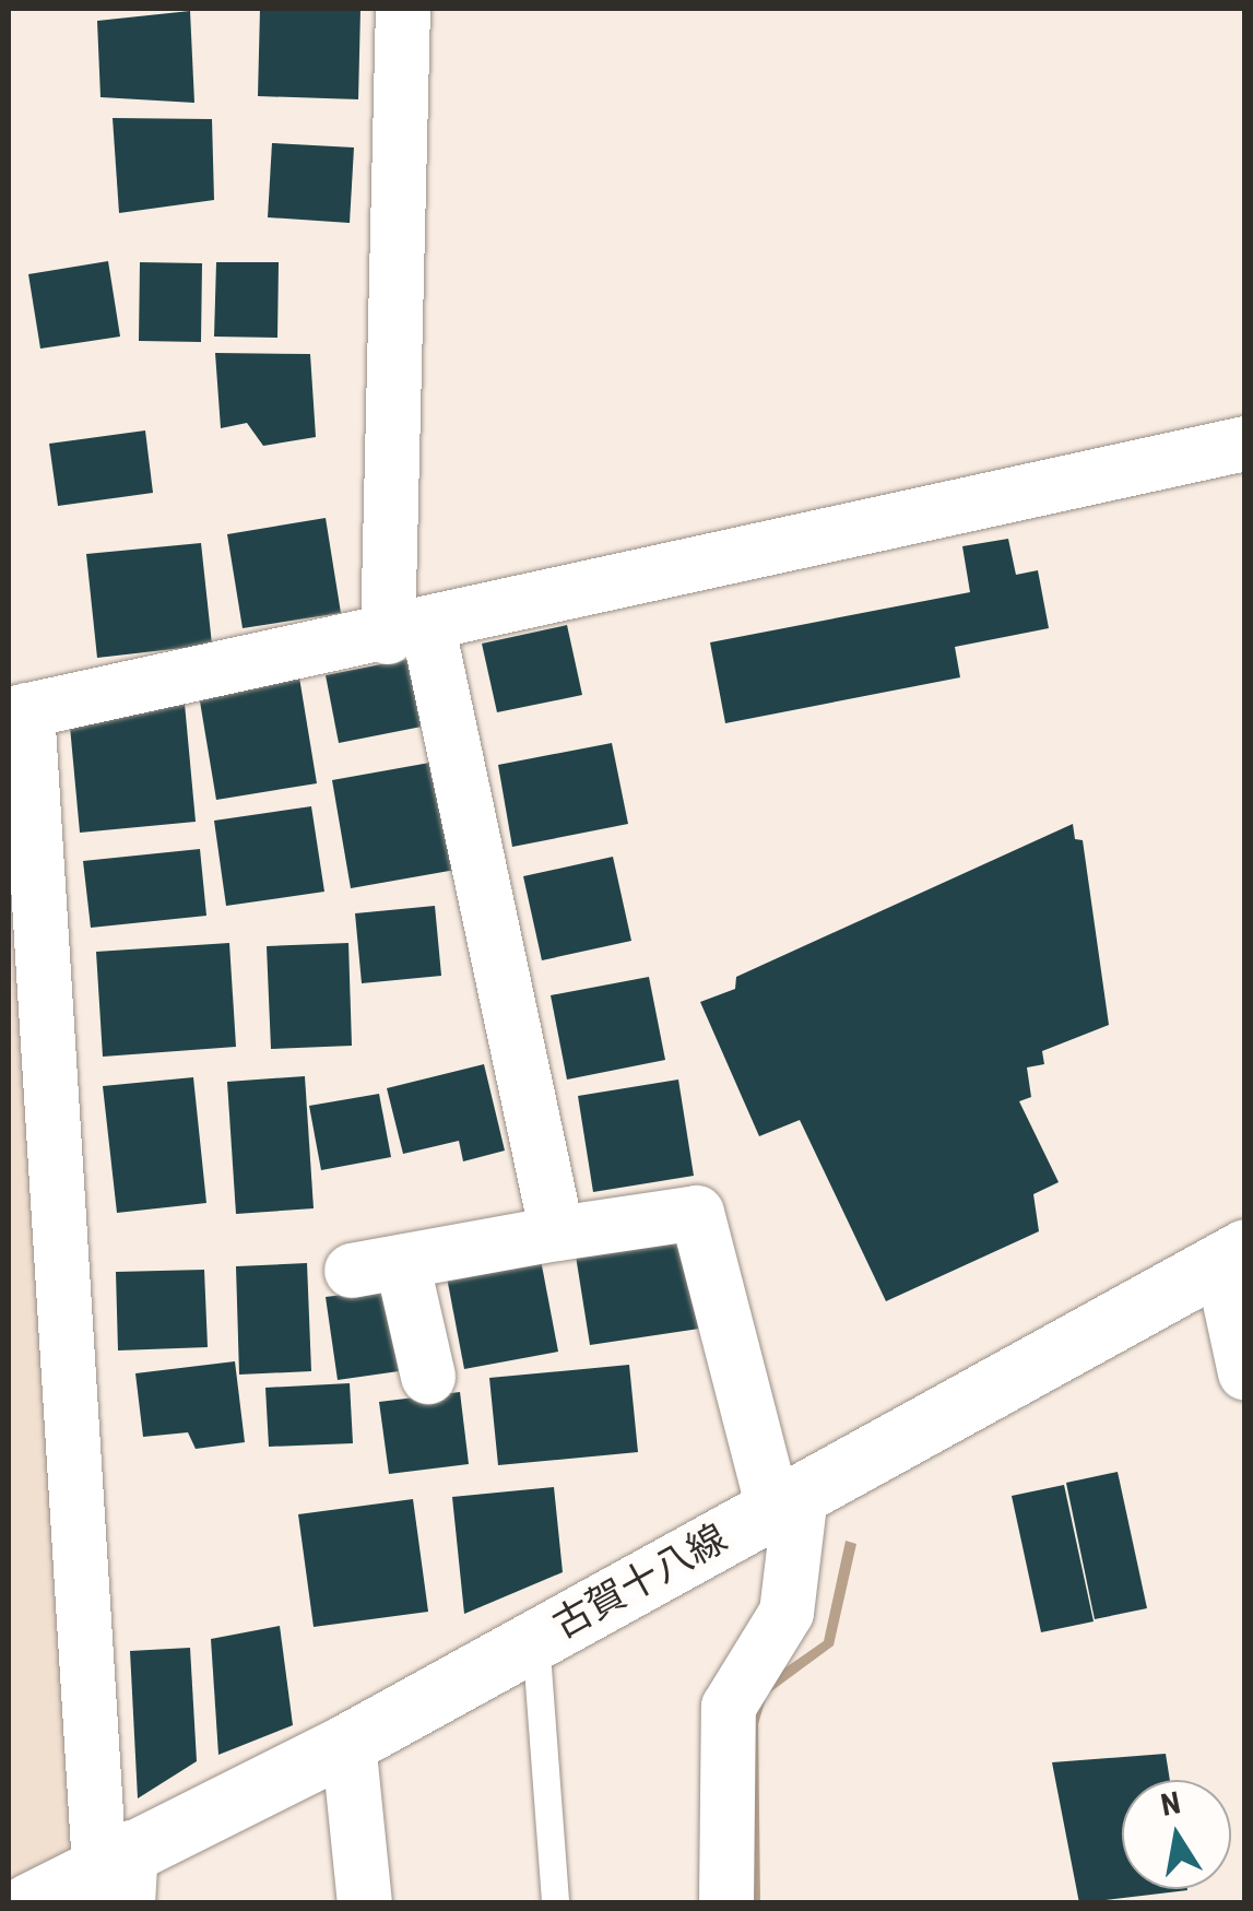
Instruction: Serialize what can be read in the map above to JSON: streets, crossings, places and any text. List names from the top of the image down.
{
  "streets": {
    "main road": ["古賀十八線"]
  },
  "north": "top"
}
